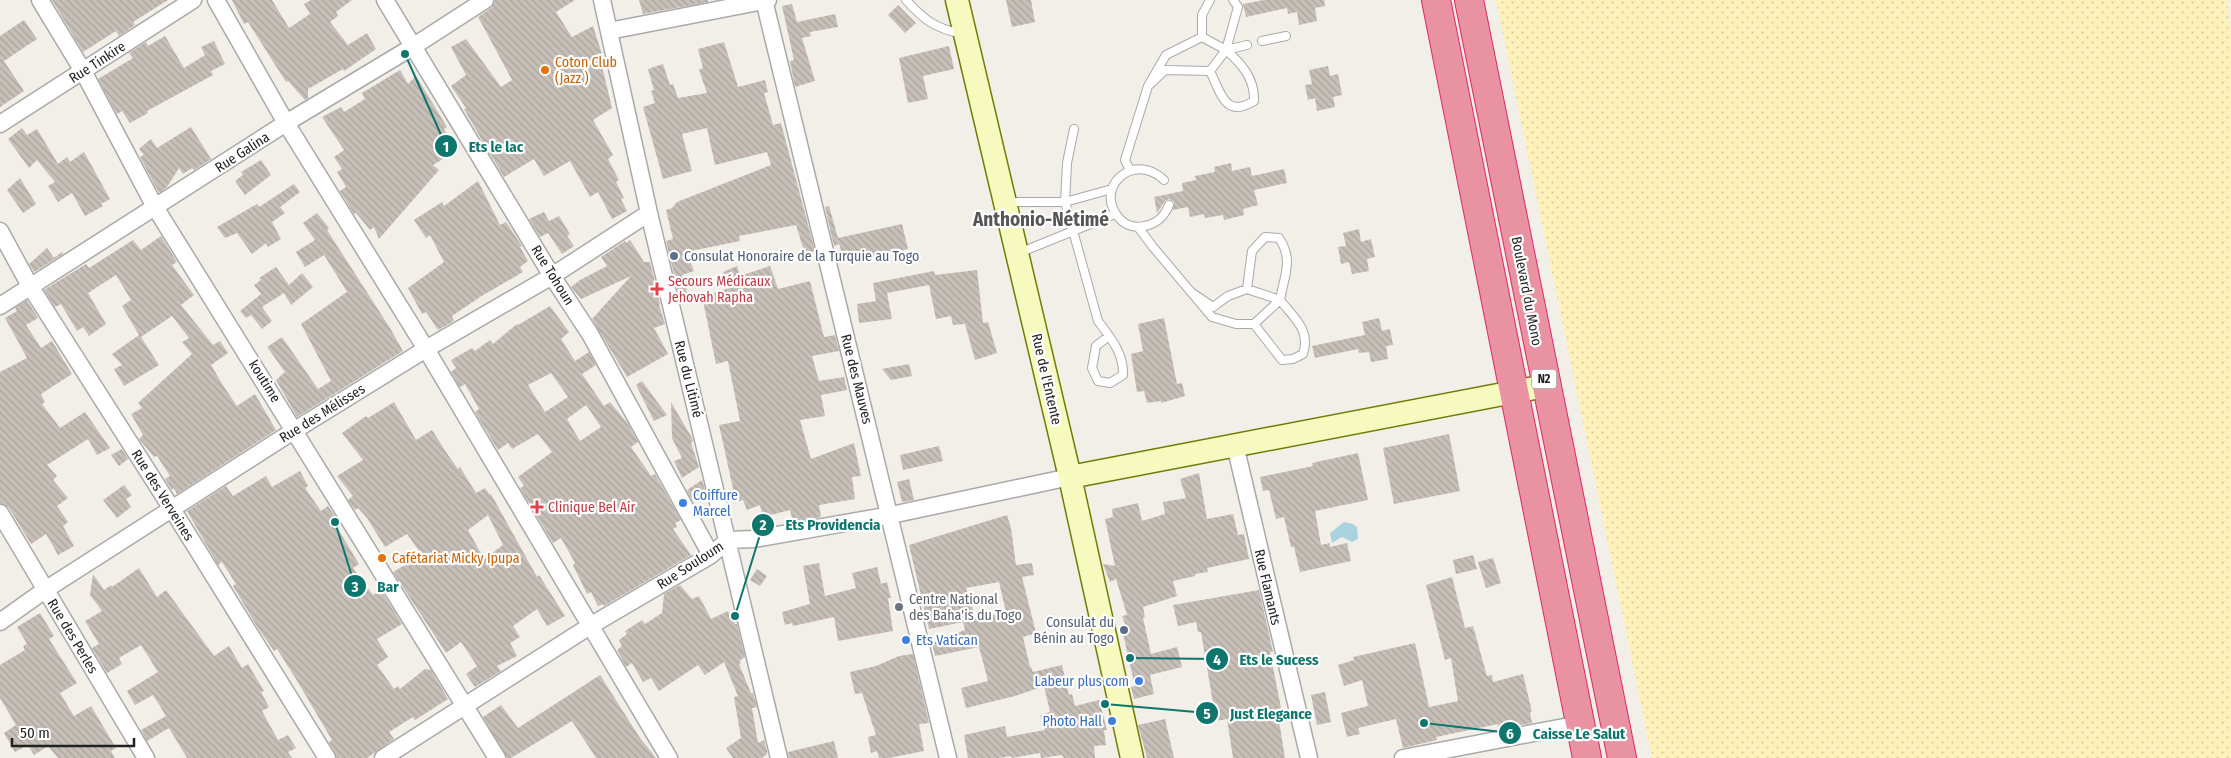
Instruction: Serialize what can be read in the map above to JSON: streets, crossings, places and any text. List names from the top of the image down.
{
  "streets": {
    "highway": ["Boulevard du Mono", "N2"],
    "street": [
      "Rue Tinkire",
      "Rue Galina",
      "Rue Tohoun",
      "Rue du Litimé",
      "Rue des Mauves",
      "Rue de l'Entente",
      "koutime",
      "Rue des Mélisses",
      "Rue des Verveines",
      "Rue Souloum",
      "Rue Flamants",
      "Rue des Perles"
    ]
  },
  "crossings": [
    ["Rue Tinkire", "koutime"],
    ["Rue Galina", "Rue Tohoun"],
    ["Rue Galina", "koutime"],
    ["Rue Galina", "Rue des Verveines"],
    ["Rue Tohoun", "Rue des Mélisses"],
    ["Rue Tohoun", "Rue Souloum"],
    ["Rue du Litimé", "Rue des Mélisses"],
    ["Rue du Litimé", "Rue Souloum"],
    ["Rue des Mauves", "Rue Souloum"],
    ["Rue de l'Entente", "Rue Souloum"],
    ["koutime", "Rue des Mélisses"],
    ["koutime", "Rue Souloum"],
    ["Rue des Mélisses", "Rue des Verveines"],
    ["Rue des Mélisses", "Rue des Perles"]
  ],
  "districts": ["Anthonio-Nétimé"],
  "places": {
    "other": [
      "Ets le lac",
      "Coton Club (Jazz )",
      "Consulat Honoraire de la Turquie au Togo",
      "Coiffure Marcel",
      "Bar",
      "Cafétariat Micky Ipupa",
      "Centre National des Baha'is du Togo",
      "Ets Providencia",
      "Consulat du Bénin au Togo",
      "Ets Vatican",
      "Ets le Sucess",
      "Labeur plus com",
      "Just Elegance",
      "Photo Hall",
      "Caisse Le Salut"
    ],
    "health": ["Secours Médicaux Jehovah Rapha", "Clinique Bel Air"]
  },
  "scale_bar": "50 m"
}
